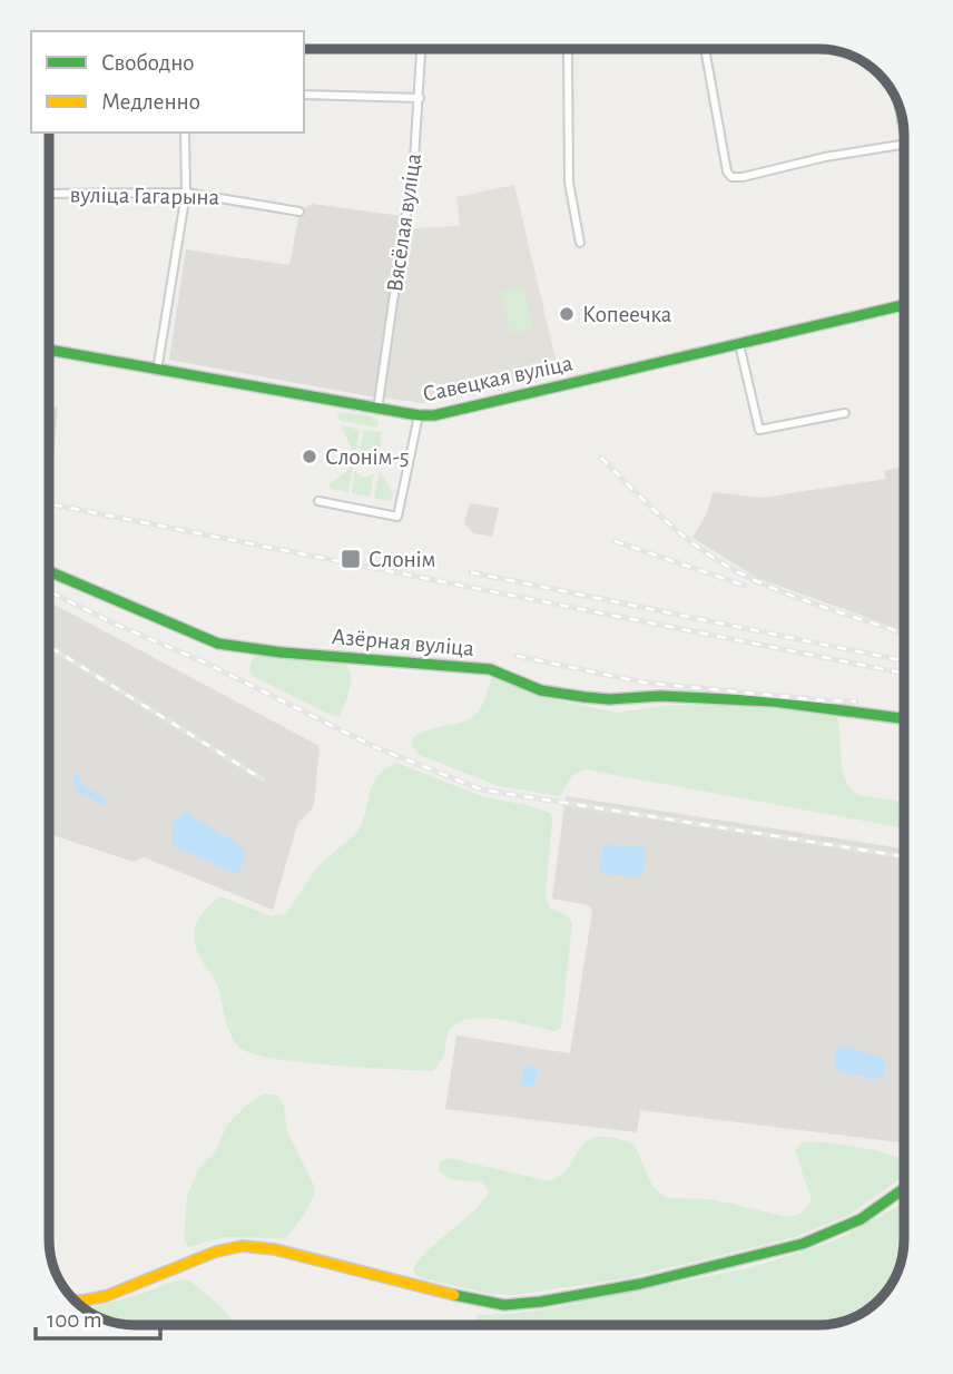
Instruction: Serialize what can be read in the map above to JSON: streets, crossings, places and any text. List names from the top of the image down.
{
  "streets": {
    "main road": ["Савецкая вуліца", "Азёрная вуліца"],
    "street": ["вуліца Гагарына", "Вясёлая вуліца"]
  },
  "crossings": [
    ["Вясёлая вуліца", "Савецкая вуліца"]
  ],
  "places": {
    "other": ["Копеечка", "Слонім-5"],
    "transit": ["Слонім"]
  },
  "legend": ["Свободно", "Медленно"],
  "scale_bar": "100 m"
}
